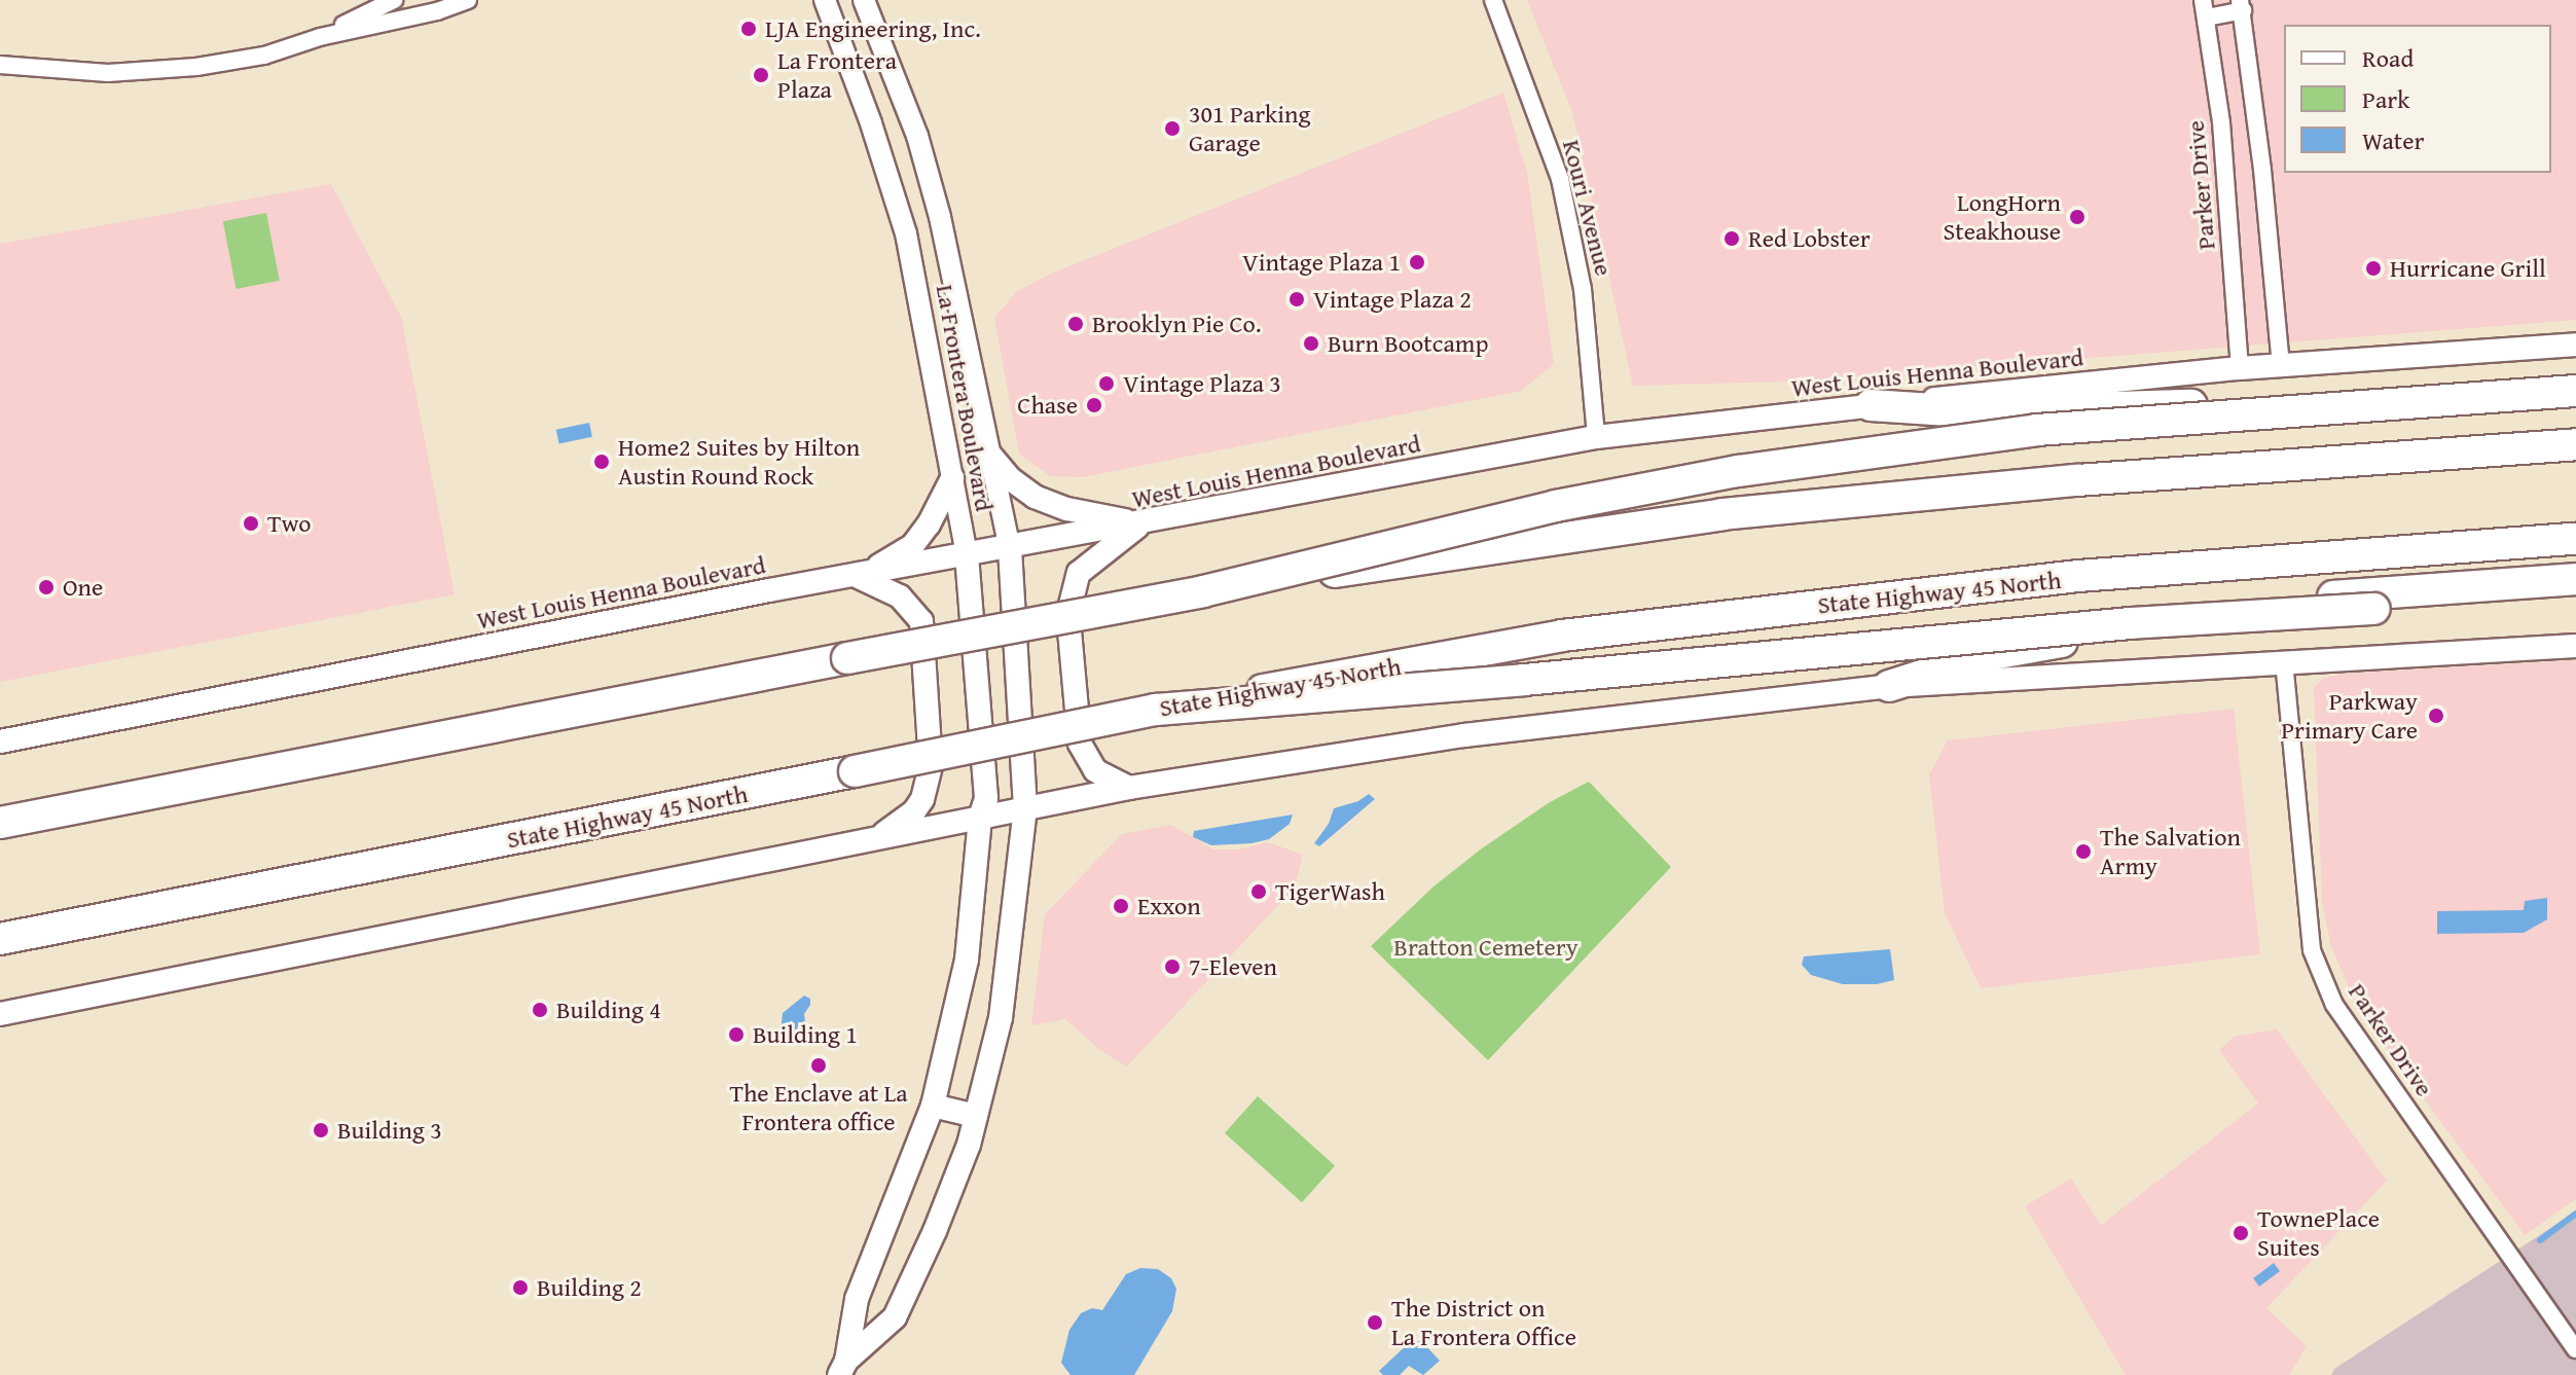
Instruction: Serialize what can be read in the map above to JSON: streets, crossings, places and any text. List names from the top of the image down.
{
  "streets": {
    "highway": ["State Highway 45 North"],
    "main road": ["West Louis Henna Boulevard", "La Frontera Boulevard"],
    "street": ["Parker Drive", "Kouri Avenue"]
  },
  "crossings": [
    ["Parker Drive", "West Louis Henna Boulevard"],
    ["Kouri Avenue", "West Louis Henna Boulevard"],
    ["West Louis Henna Boulevard", "La Frontera Boulevard"]
  ],
  "parks": ["Bratton Cemetery"],
  "places": [
    "LJA Engineering, Inc.",
    "La Frontera Plaza",
    "301 Parking Garage",
    "LongHorn Steakhouse",
    "Red Lobster",
    "Vintage Plaza 1",
    "Hurricane Grill",
    "Vintage Plaza 2",
    "Brooklyn Pie Co.",
    "Burn Bootcamp",
    "Vintage Plaza 3",
    "Chase",
    "Home2 Suites by Hilton Austin Round Rock",
    "Two",
    "One",
    "Parkway Primary Care",
    "The Salvation Army",
    "TigerWash",
    "Exxon",
    "7-Eleven",
    "Building 4",
    "Building 1",
    "The Enclave at La Frontera office",
    "Building 3",
    "TownePlace Suites",
    "Building 2",
    "The District on La Frontera Office"
  ],
  "legend": ["Road", "Park", "Water"]
}
